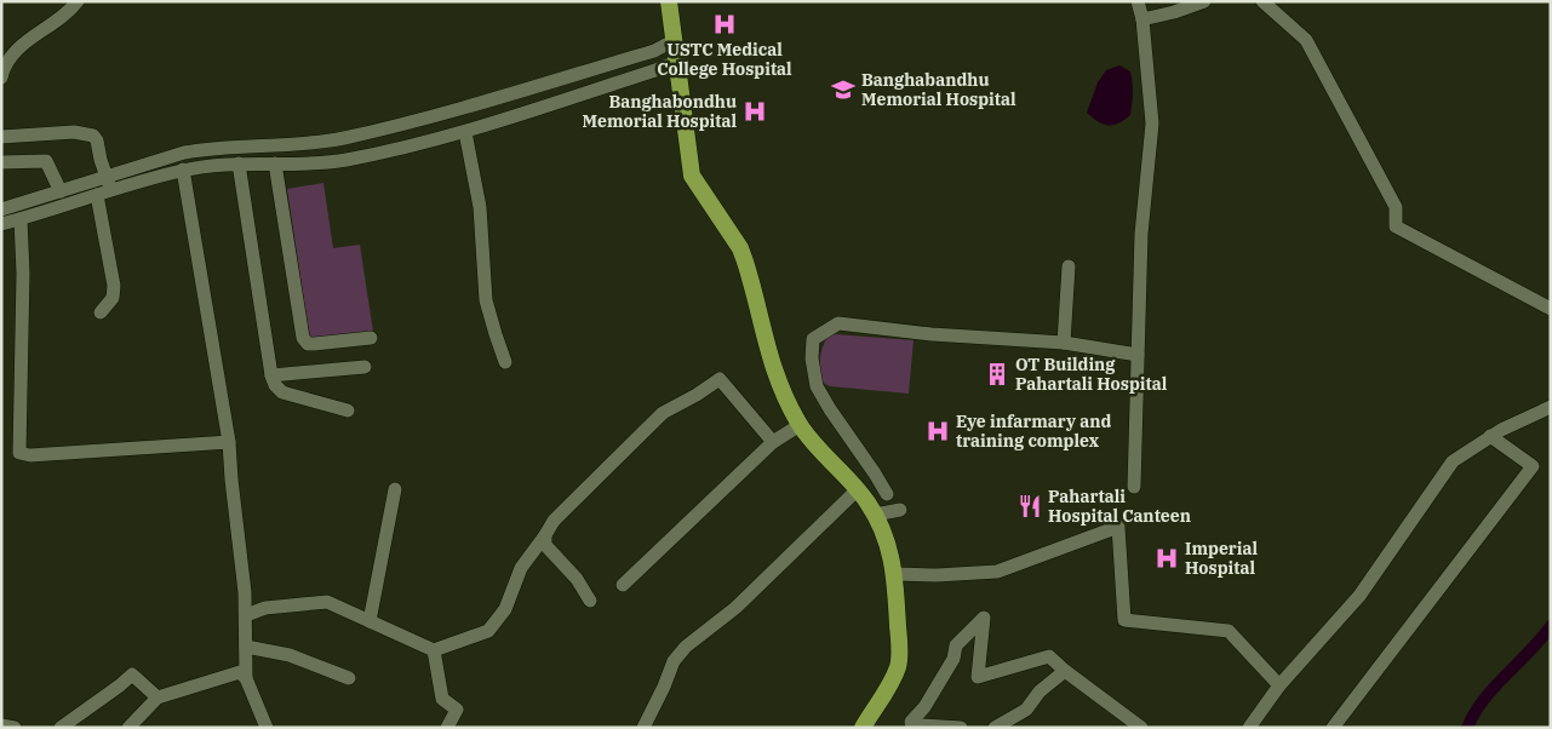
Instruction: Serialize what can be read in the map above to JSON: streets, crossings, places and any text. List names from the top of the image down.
{
  "places": {
    "hospital": [
      "USTC Medical College Hospital",
      "Banghabondhu Memorial Hospital",
      "Eye infarmary and training complex",
      "Imperial Hospital"
    ],
    "school or university": ["Banghabandhu Memorial Hospital"],
    "building": ["OT Building Pahartali Hospital"],
    "restaurant": ["Pahartali Hospital Canteen"]
  }
}
